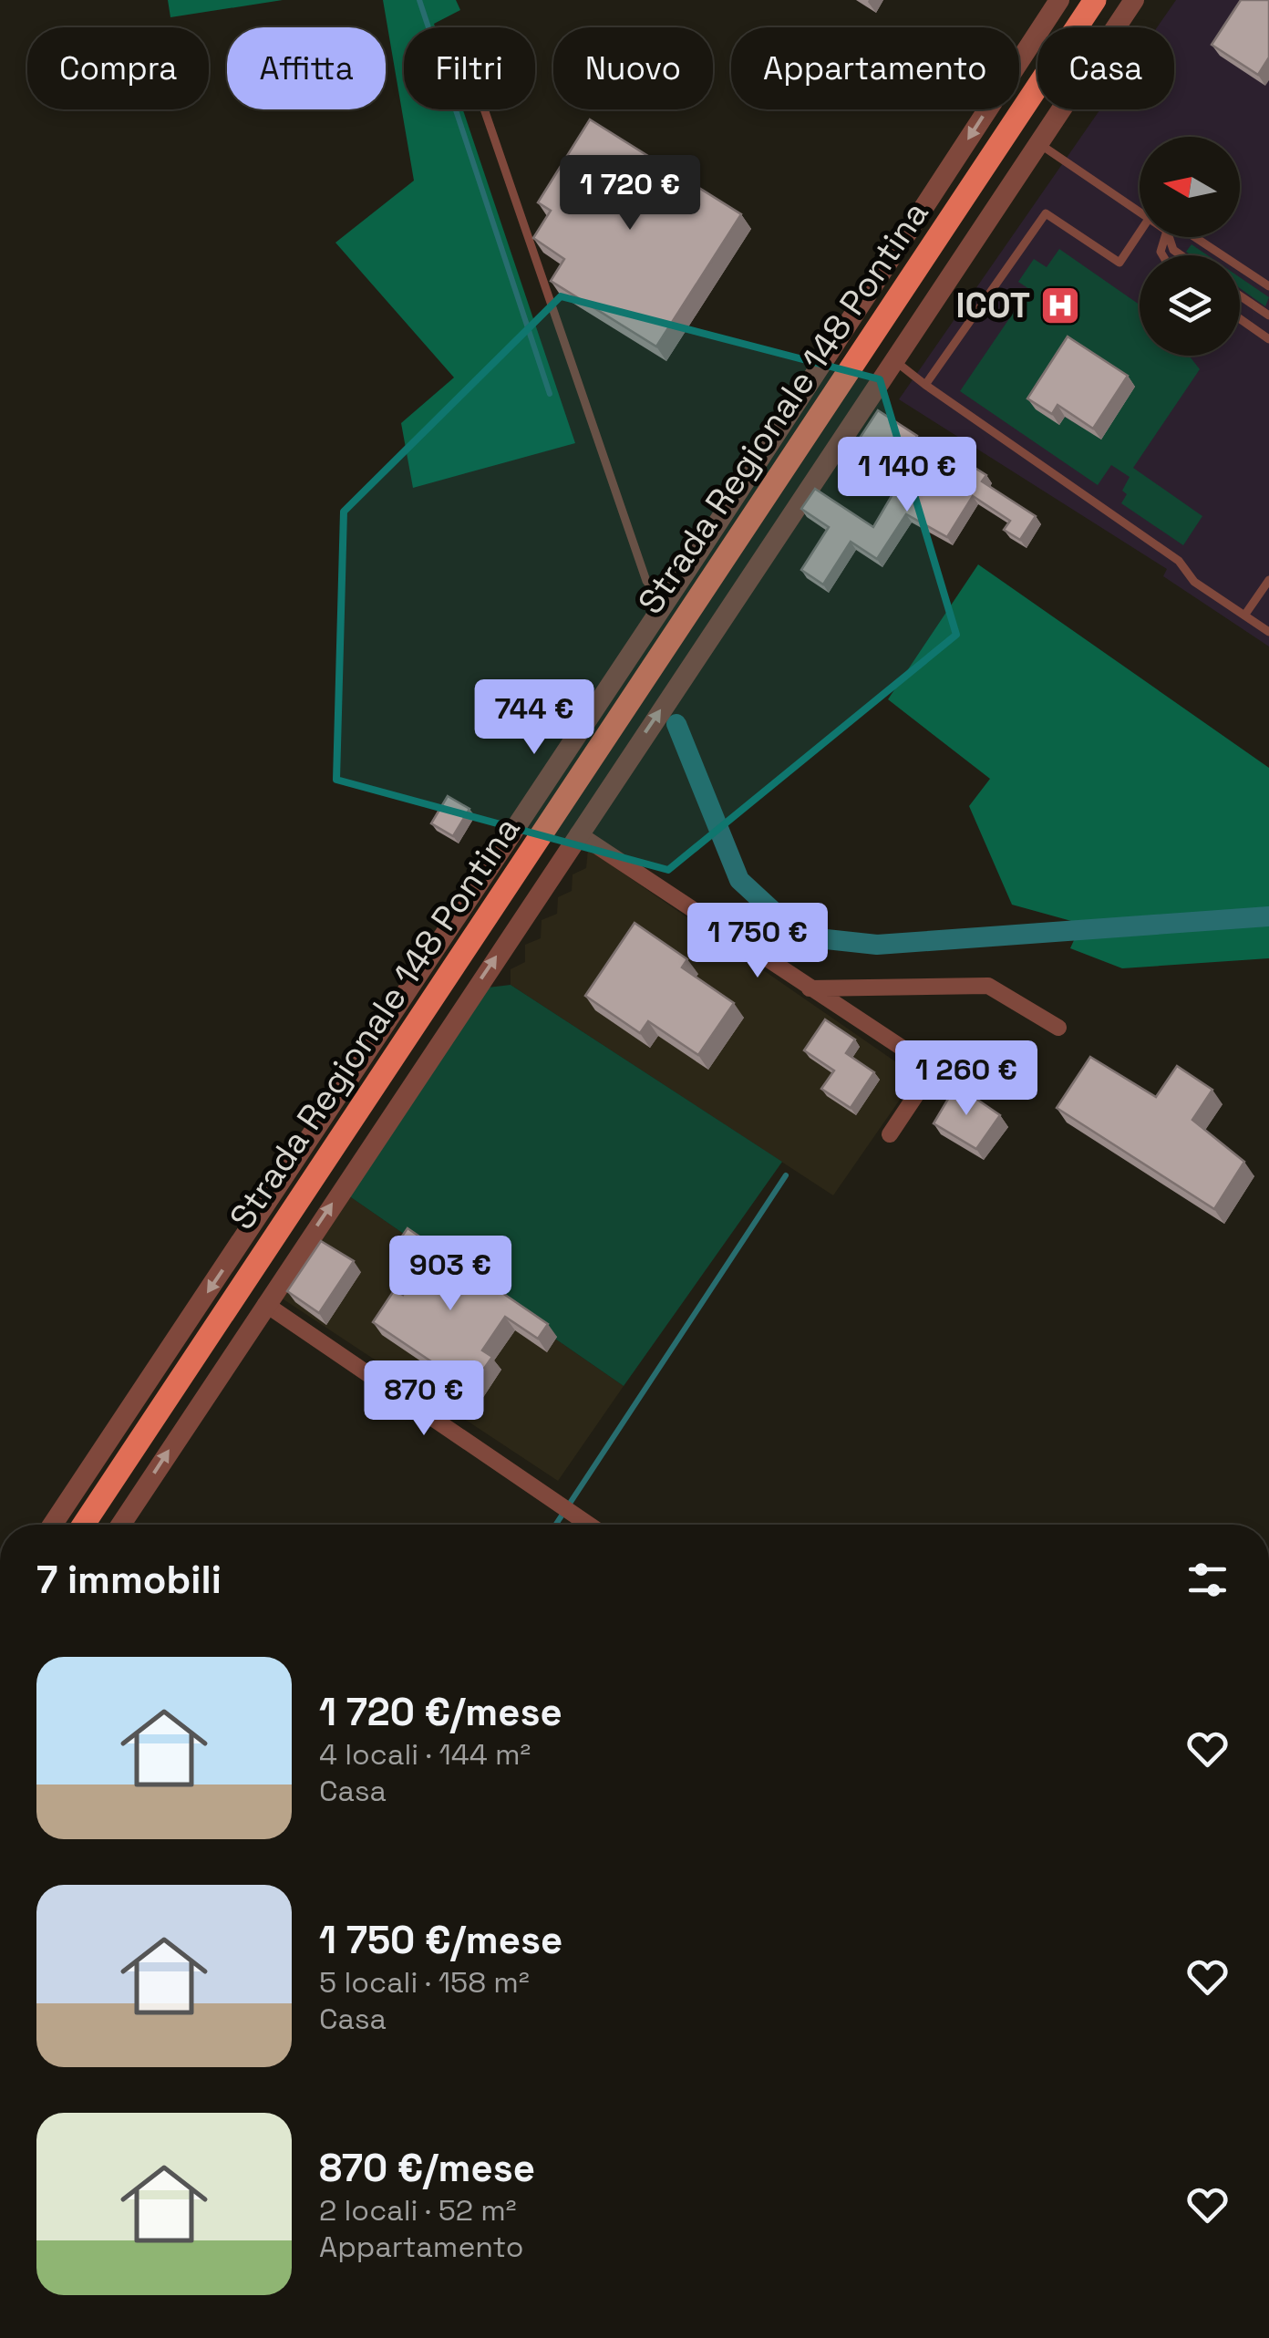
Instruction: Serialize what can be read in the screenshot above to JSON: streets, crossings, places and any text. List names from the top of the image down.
{
  "streets": {
    "main road": ["Strada Regionale 148 Pontina"]
  },
  "places": {
    "hospital": ["ICOT"]
  },
  "north": "left",
  "page": {
    "chip": [
      "Compra",
      "Affitta",
      "Filtri",
      "Nuovo",
      "Appartamento",
      "Casa"
    ],
    "price": [
      "1 720 €",
      "1 140 €",
      "744 €",
      "1 750 €",
      "1 260 €",
      "903 €",
      "870 €"
    ],
    "heading": "7 immobili",
    "list": [
      {
        "name": "1 720 €/mese",
        "note": "4 locali · 144 m² · Casa"
      },
      {
        "name": "1 750 €/mese",
        "note": "5 locali · 158 m² · Casa"
      },
      {
        "name": "870 €/mese",
        "note": "2 locali · 52 m² · Appartamento"
      }
    ]
  }
}
